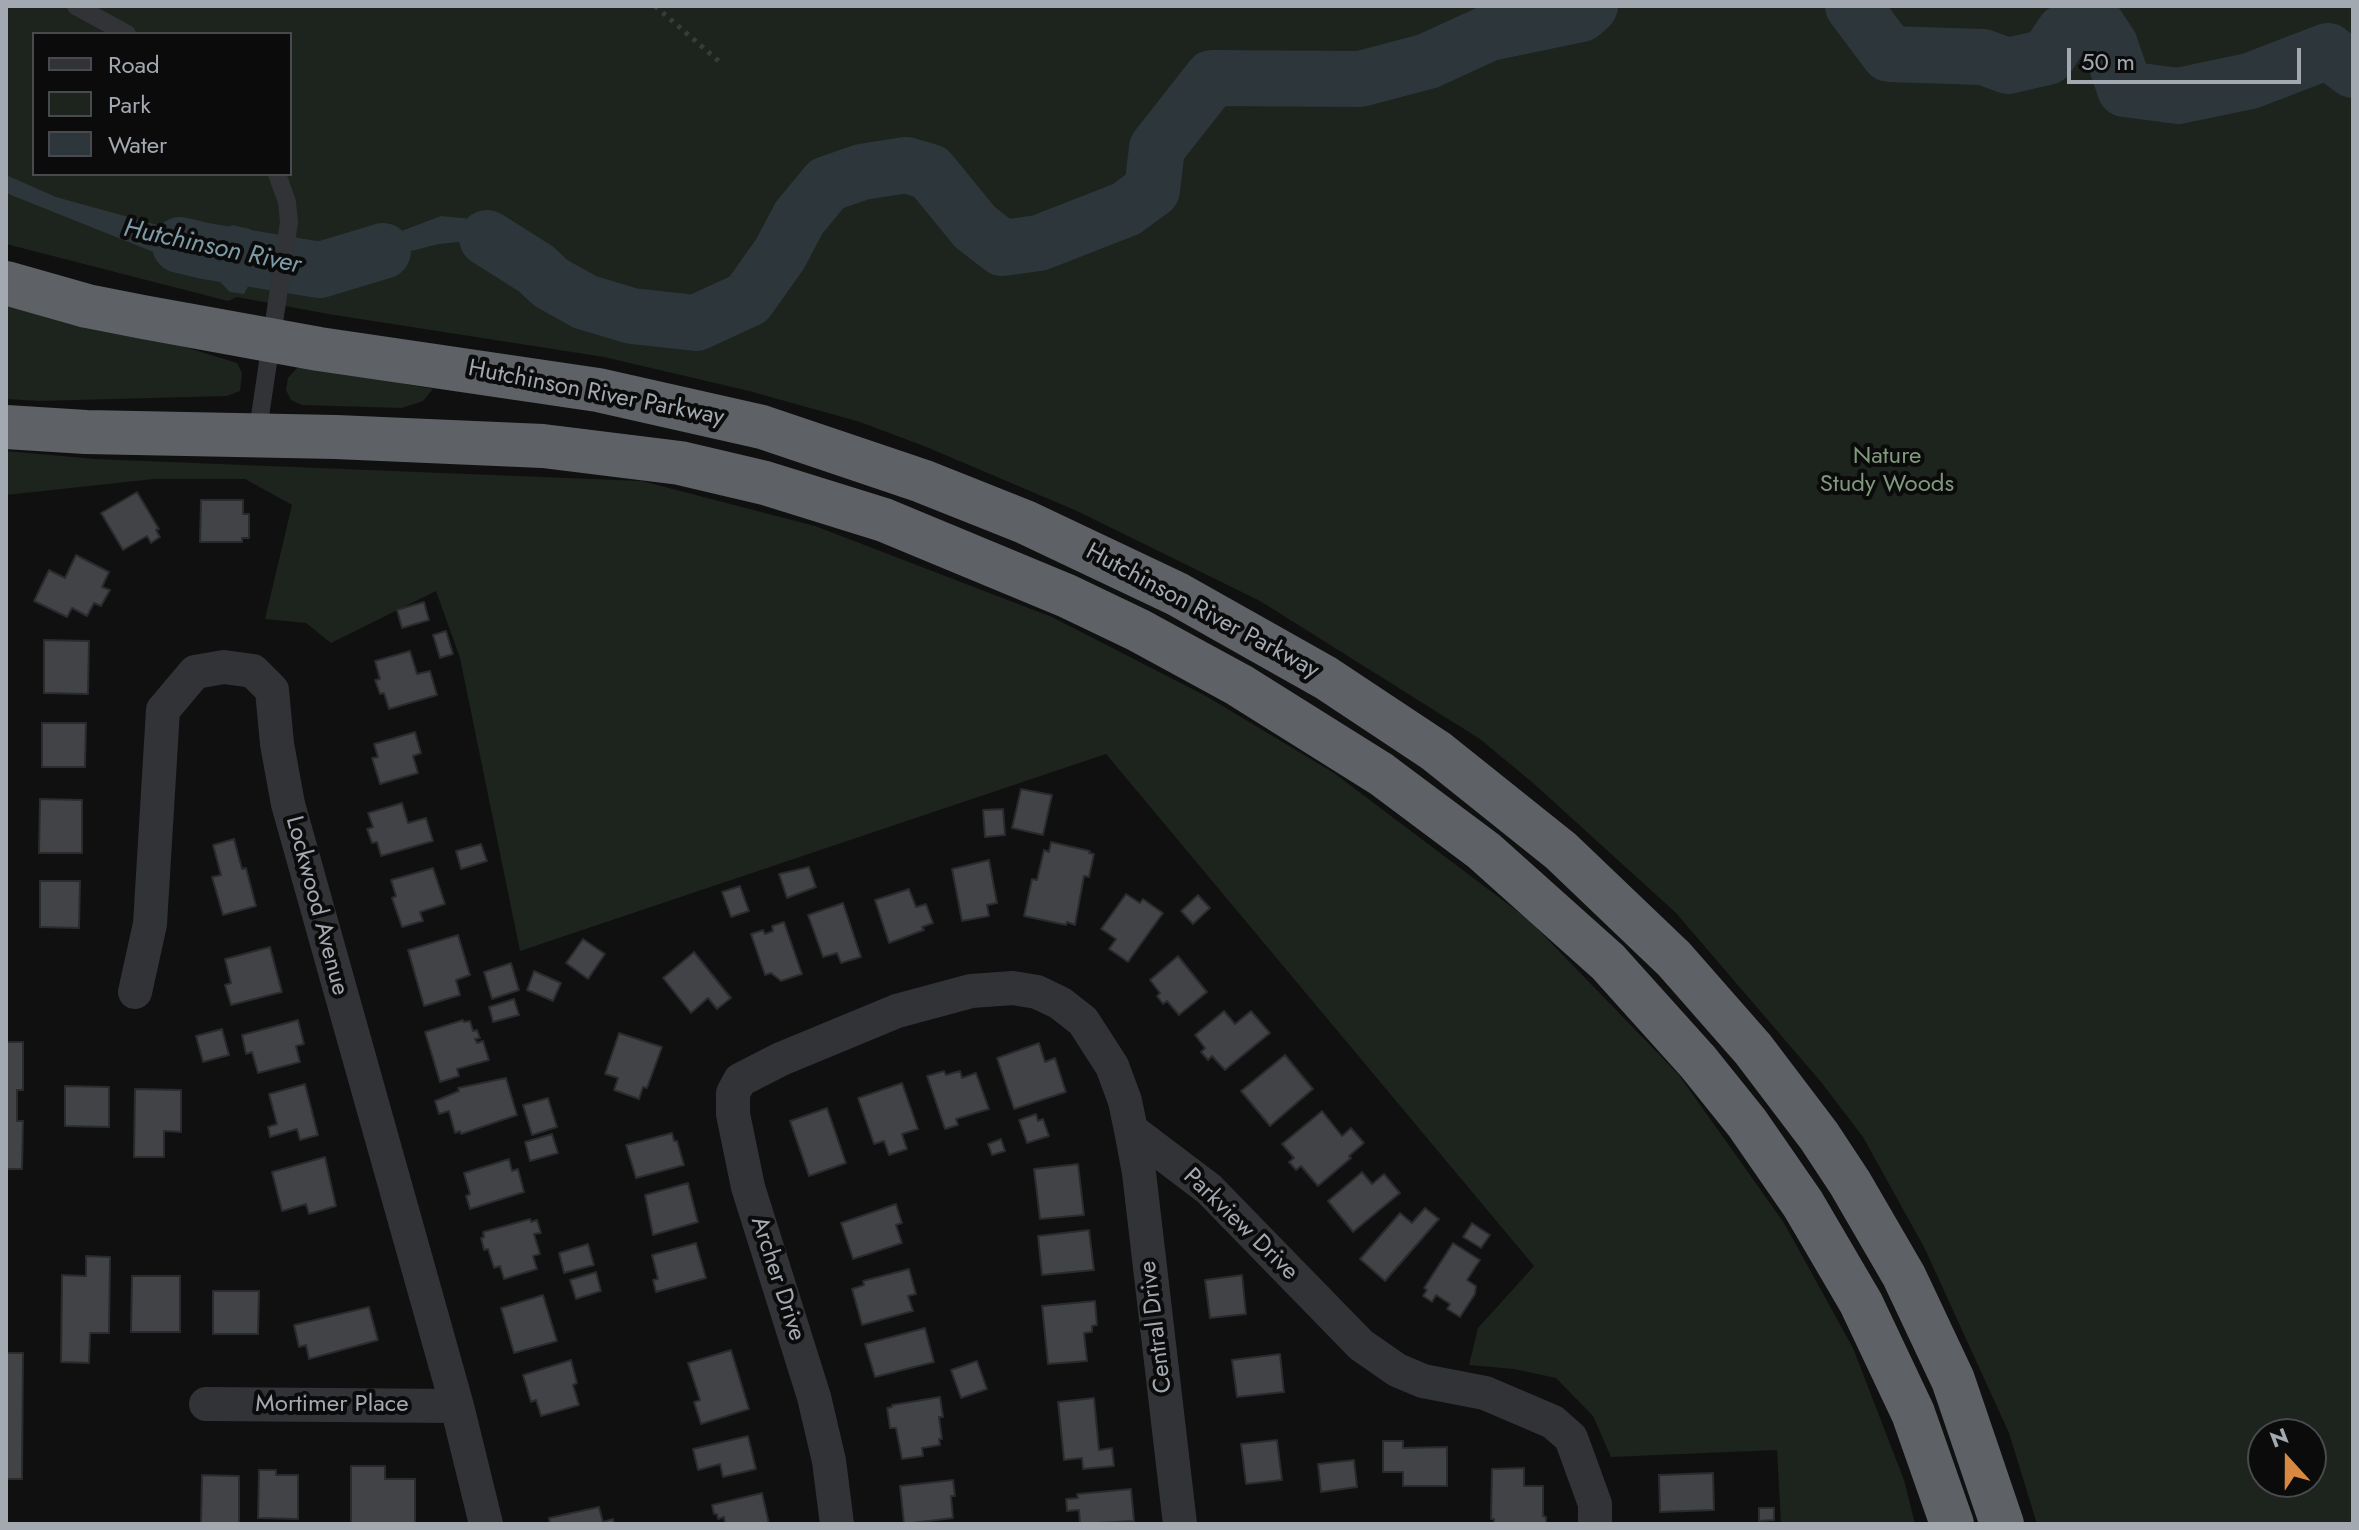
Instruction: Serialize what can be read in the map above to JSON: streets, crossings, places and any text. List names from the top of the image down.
{
  "streets": {
    "highway": ["Hutchinson River Parkway"],
    "street": [
      "Lockwood Avenue",
      "Parkview Drive",
      "Archer Drive",
      "Central Drive",
      "Mortimer Place"
    ]
  },
  "crossings": [
    ["Lockwood Avenue", "Mortimer Place"],
    ["Parkview Drive", "Archer Drive"],
    ["Parkview Drive", "Central Drive"],
    ["Archer Drive", "Central Drive"]
  ],
  "water": ["Hutchinson River"],
  "parks": ["Nature Study Woods"],
  "legend": ["Road", "Park", "Water"],
  "scale_bar": "50 m",
  "north": "top"
}
